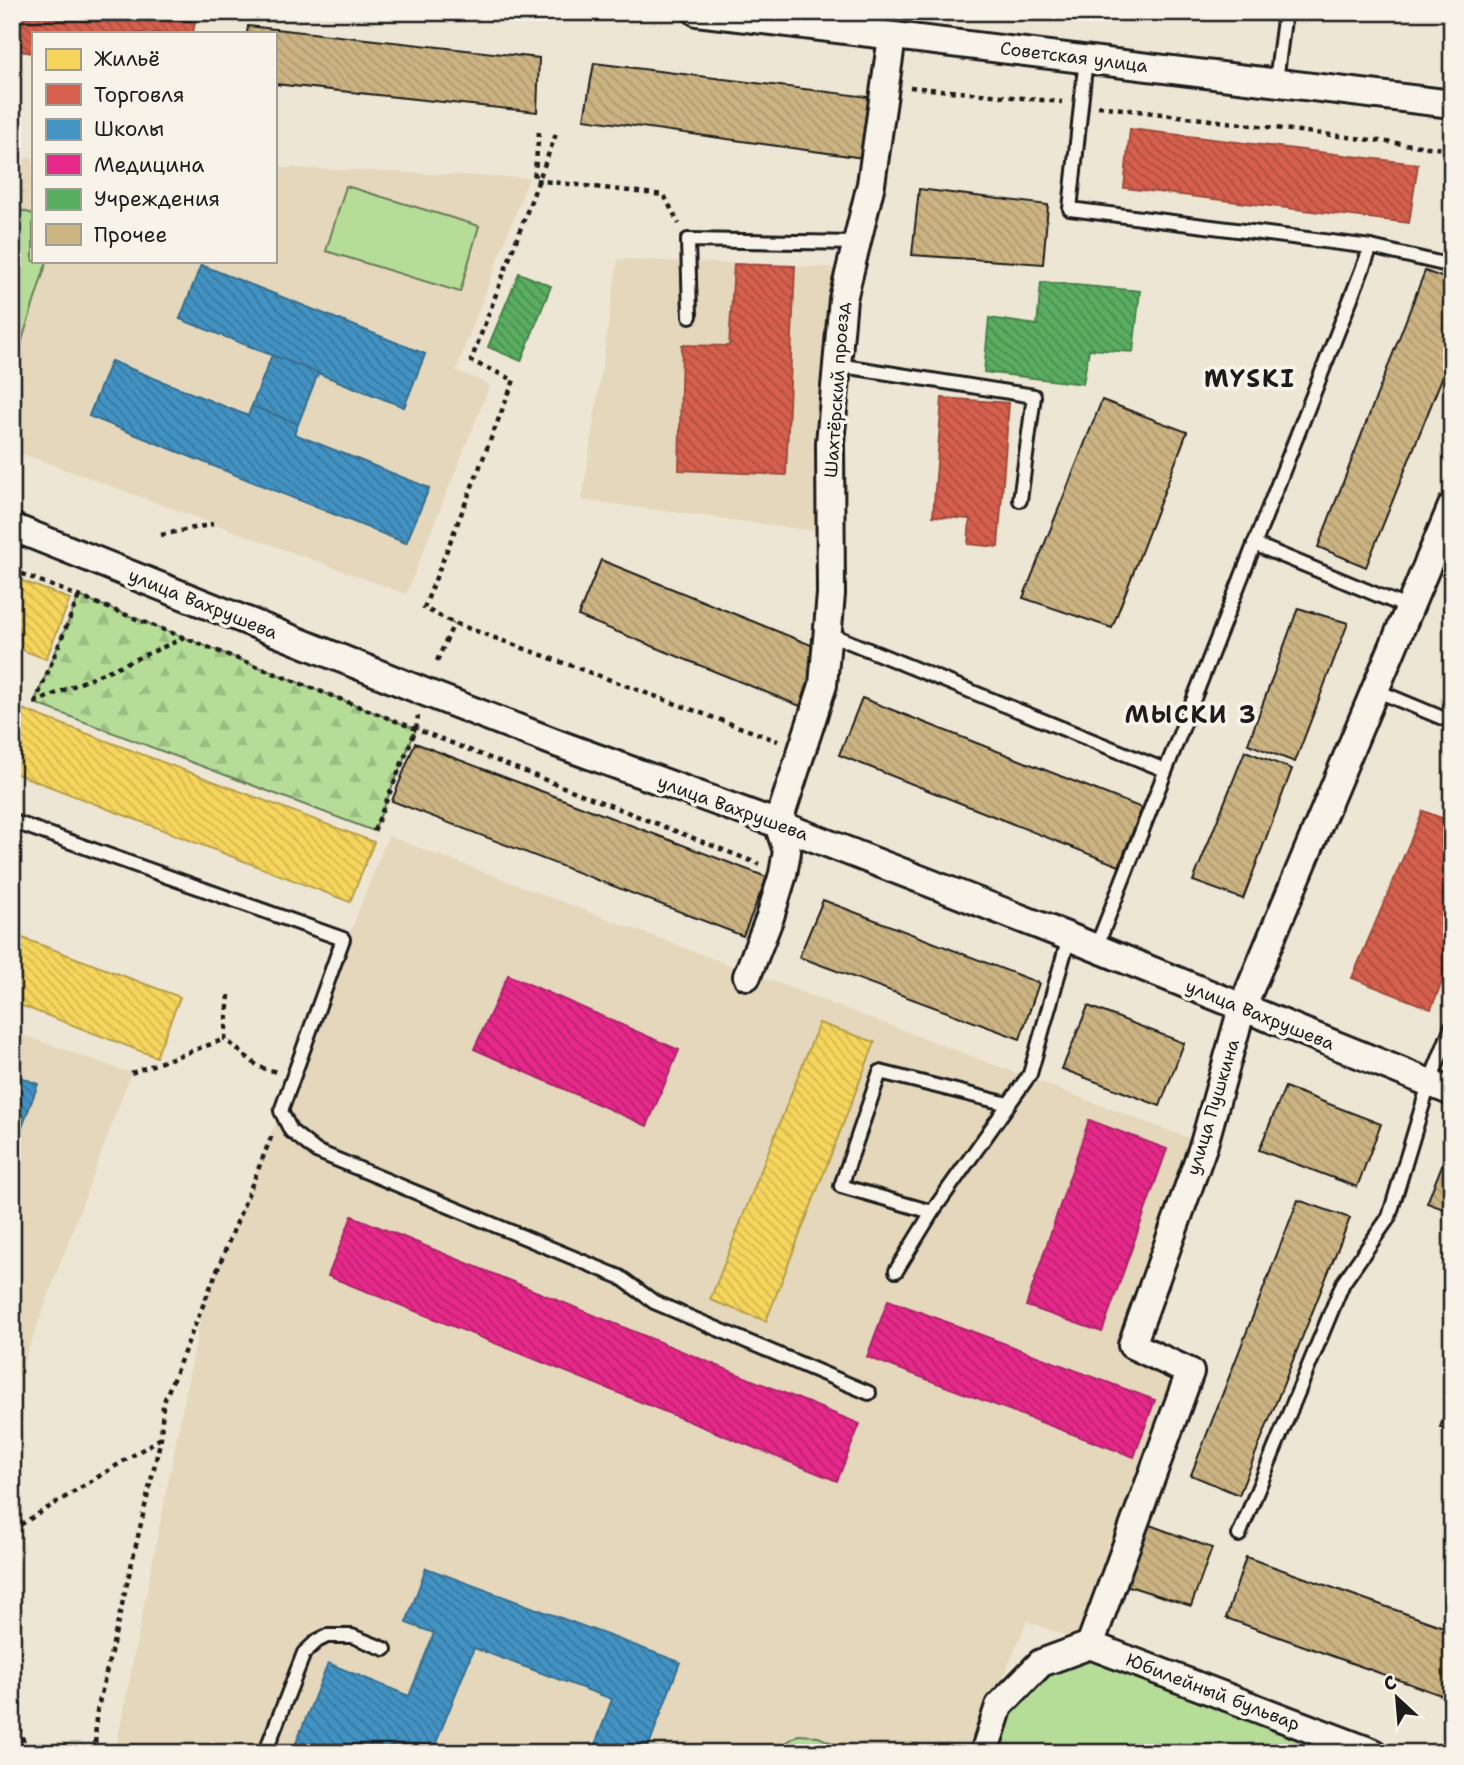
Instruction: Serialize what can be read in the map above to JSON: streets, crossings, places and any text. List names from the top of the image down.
{
  "streets": {
    "street": [
      "Советская улица",
      "Шахтёрский проезд",
      "улица Вахрушева",
      "улица Пушкина",
      "Юбилейный бульвар"
    ]
  },
  "crossings": [
    ["Советская улица", "Шахтёрский проезд"],
    ["Шахтёрский проезд", "улица Вахрушева"],
    ["улица Вахрушева", "улица Пушкина"],
    ["улица Пушкина", "Юбилейный бульвар"]
  ],
  "districts": ["MYSKI", "МЫСКИ 3"],
  "legend": [
    "Жильё",
    "Торговля",
    "Школы",
    "Медицина",
    "Учреждения",
    "Прочее"
  ],
  "north": "top left"
}
